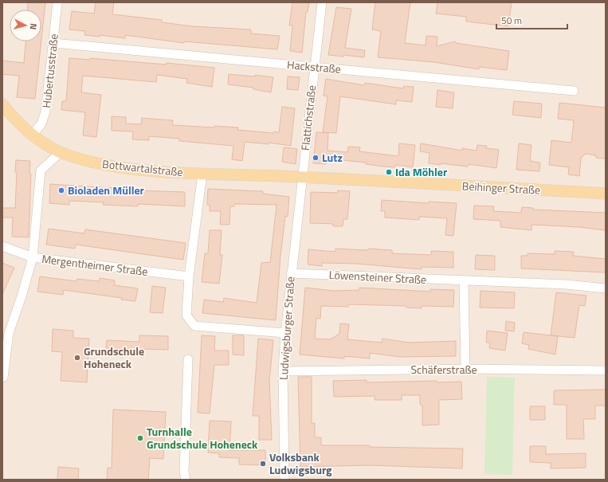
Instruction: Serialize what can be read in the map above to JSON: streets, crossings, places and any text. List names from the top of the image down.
{
  "streets": {
    "main road": ["Bottwartalstraße", "Beihinger Straße"],
    "street": [
      "Hackstraße",
      "Hubertusstraße",
      "Flattichstraße",
      "Mergentheimer Straße",
      "Löwensteiner Straße",
      "Ludwigsburger Straße",
      "Schäferstraße"
    ]
  },
  "crossings": [
    ["Hackstraße", "Hubertusstraße"],
    ["Hackstraße", "Flattichstraße"],
    ["Hubertusstraße", "Bottwartalstraße"],
    ["Flattichstraße", "Bottwartalstraße"],
    ["Flattichstraße", "Beihinger Straße"],
    ["Flattichstraße", "Ludwigsburger Straße"],
    ["Bottwartalstraße", "Beihinger Straße"],
    ["Bottwartalstraße", "Ludwigsburger Straße"],
    ["Beihinger Straße", "Ludwigsburger Straße"],
    ["Löwensteiner Straße", "Ludwigsburger Straße"],
    ["Ludwigsburger Straße", "Schäferstraße"]
  ],
  "places": [
    "Lutz",
    "Ida Möhler",
    "Bioladen Müller",
    "Grundschule Hoheneck",
    "Turnhalle Grundschule Hoheneck",
    "Volksbank Ludwigsburg"
  ],
  "scale_bar": "50 m",
  "north": "right"
}
